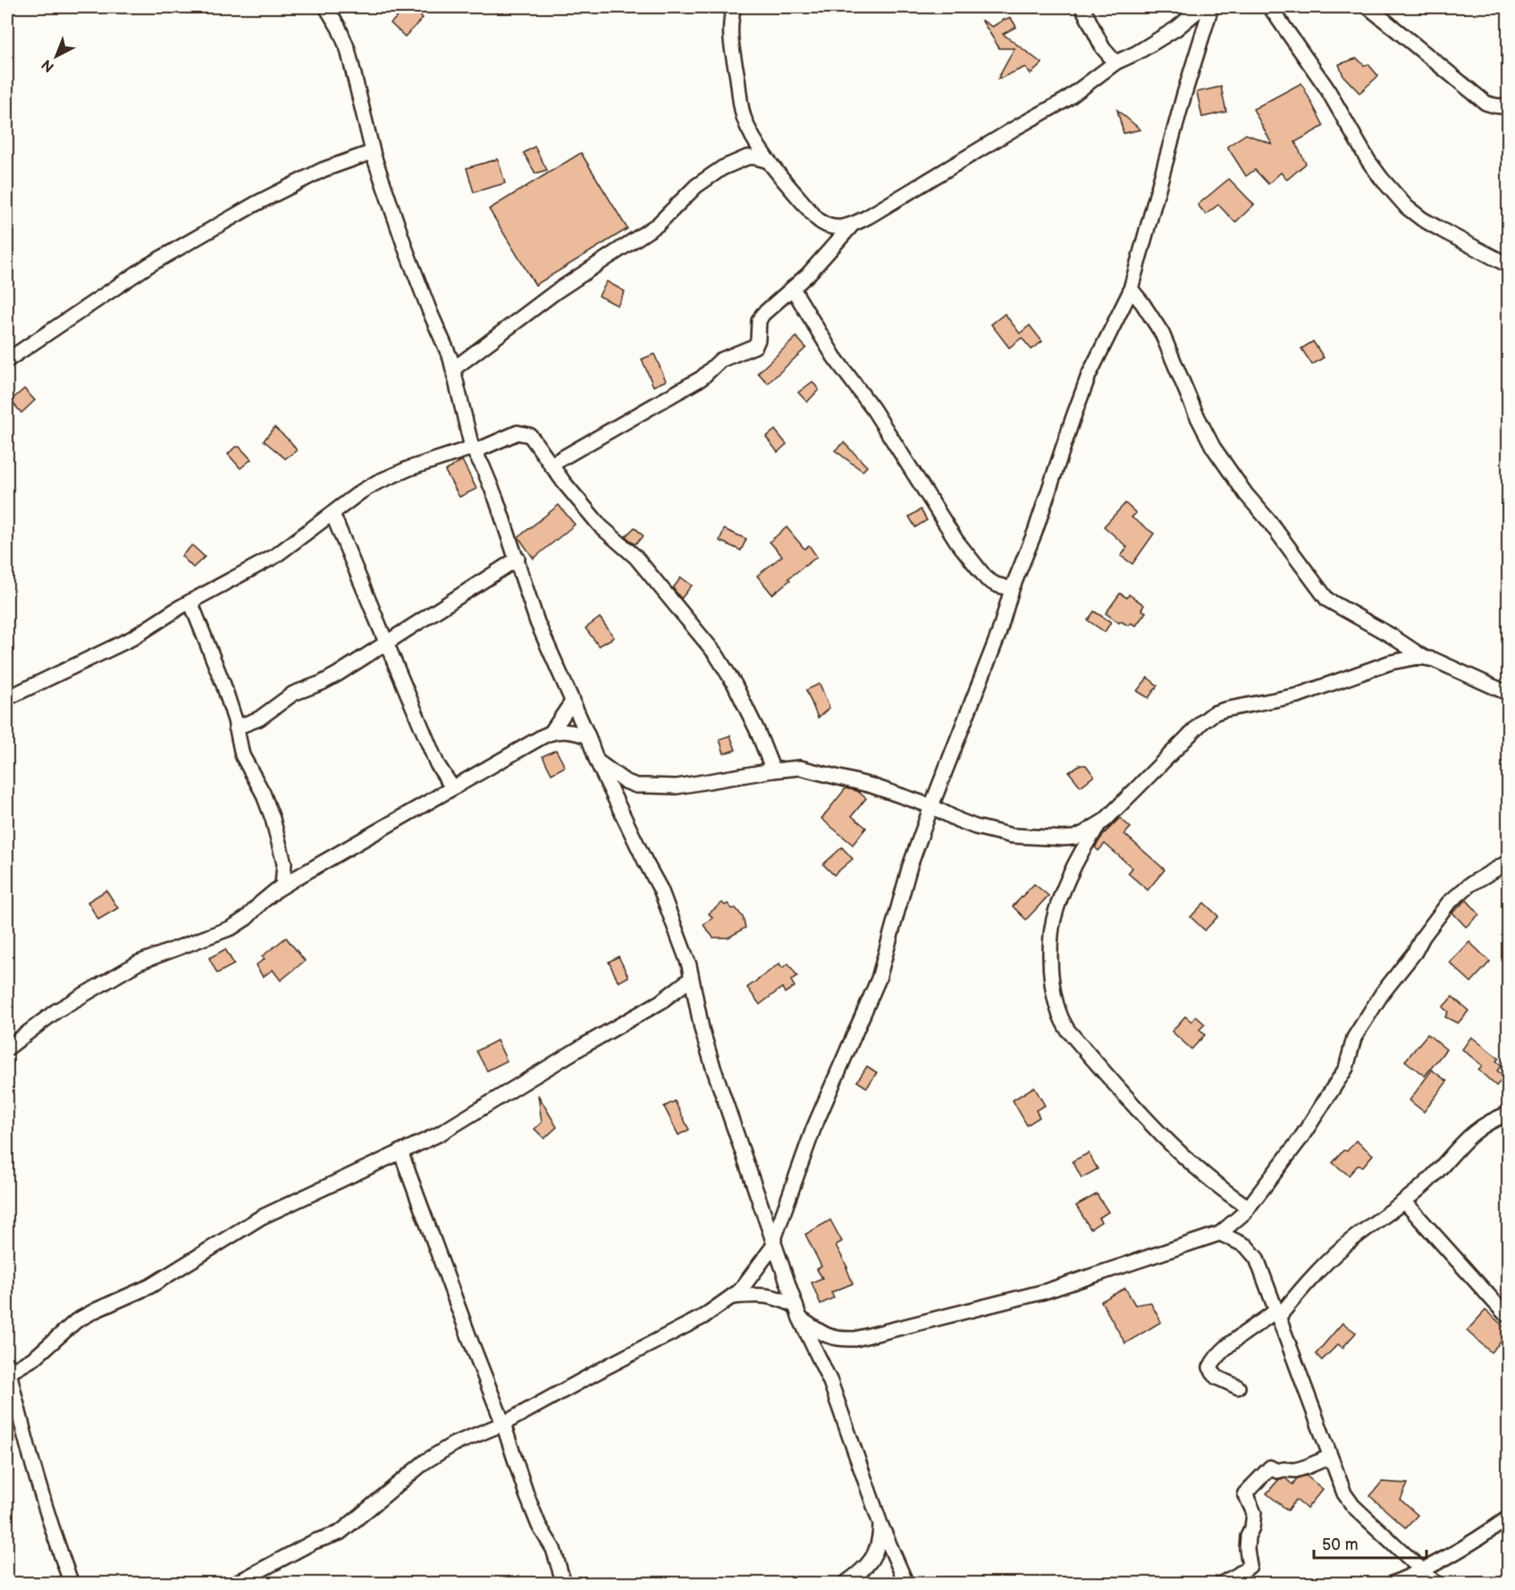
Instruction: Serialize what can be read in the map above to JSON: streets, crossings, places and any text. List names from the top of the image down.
{
  "scale_bar": "50 m",
  "north": "bottom left"
}
